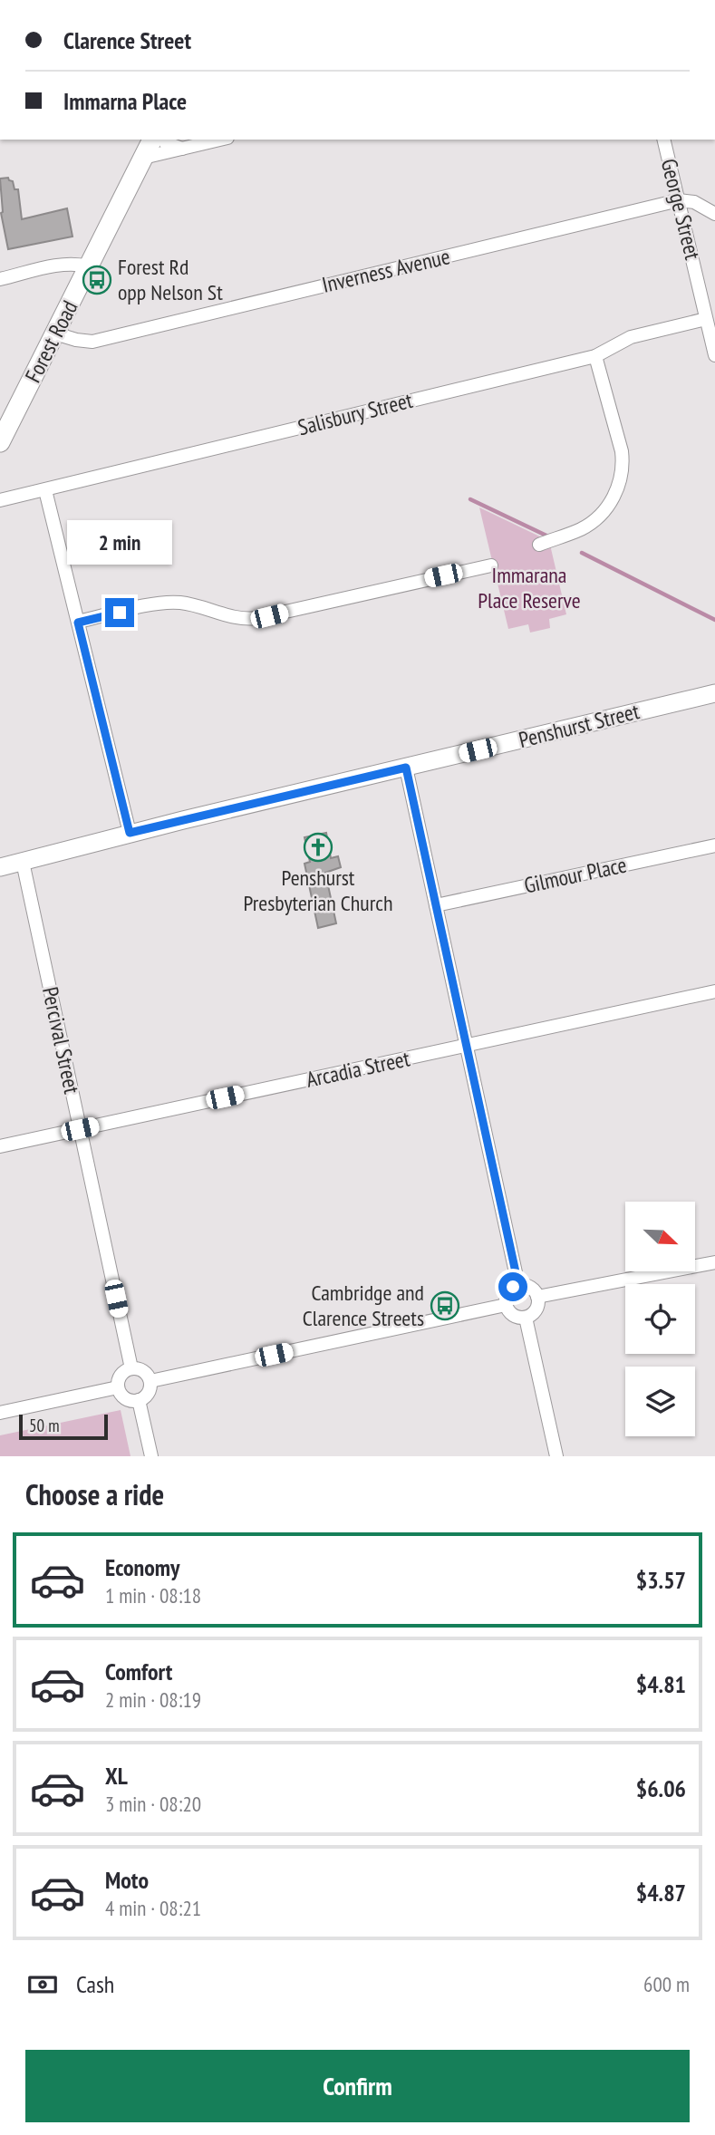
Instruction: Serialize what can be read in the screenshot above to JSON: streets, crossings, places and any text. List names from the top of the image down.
{
  "streets": {
    "main road": ["Forest Road", "Penshurst Street"],
    "street": [
      "George Street",
      "Inverness Avenue",
      "Salisbury Street",
      "Gilmour Place",
      "Percival Street",
      "Arcadia Street"
    ]
  },
  "crossings": [
    ["George Street", "Inverness Avenue"],
    ["George Street", "Salisbury Street"],
    ["Inverness Avenue", "Forest Road"],
    ["Penshurst Street", "Percival Street"],
    ["Percival Street", "Arcadia Street"]
  ],
  "parks": ["Immarana Place Reserve"],
  "places": {
    "bus stop": ["Forest Rd opp Nelson St", "Cambridge and Clarence Streets"],
    "church": ["Penshurst Presbyterian Church"]
  },
  "scale_bar": "50 m",
  "north": "bottom right",
  "page": {
    "banner": ["Clarence Street", "Immarna Place"],
    "bubble": "2 min",
    "scale": "50 m",
    "heading": "Choose a ride",
    "list": [
      {
        "name": "Economy",
        "note": "1 min · 08:18",
        "value": "$3.57"
      },
      {
        "name": "Comfort",
        "note": "2 min · 08:19",
        "value": "$4.81"
      },
      {
        "name": "XL",
        "note": "3 min · 08:20",
        "value": "$6.06"
      },
      {
        "name": "Moto",
        "note": "4 min · 08:21",
        "value": "$4.87"
      }
    ],
    "pay": ["Cash", "600 m"],
    "buttons": "Confirm"
  }
}
